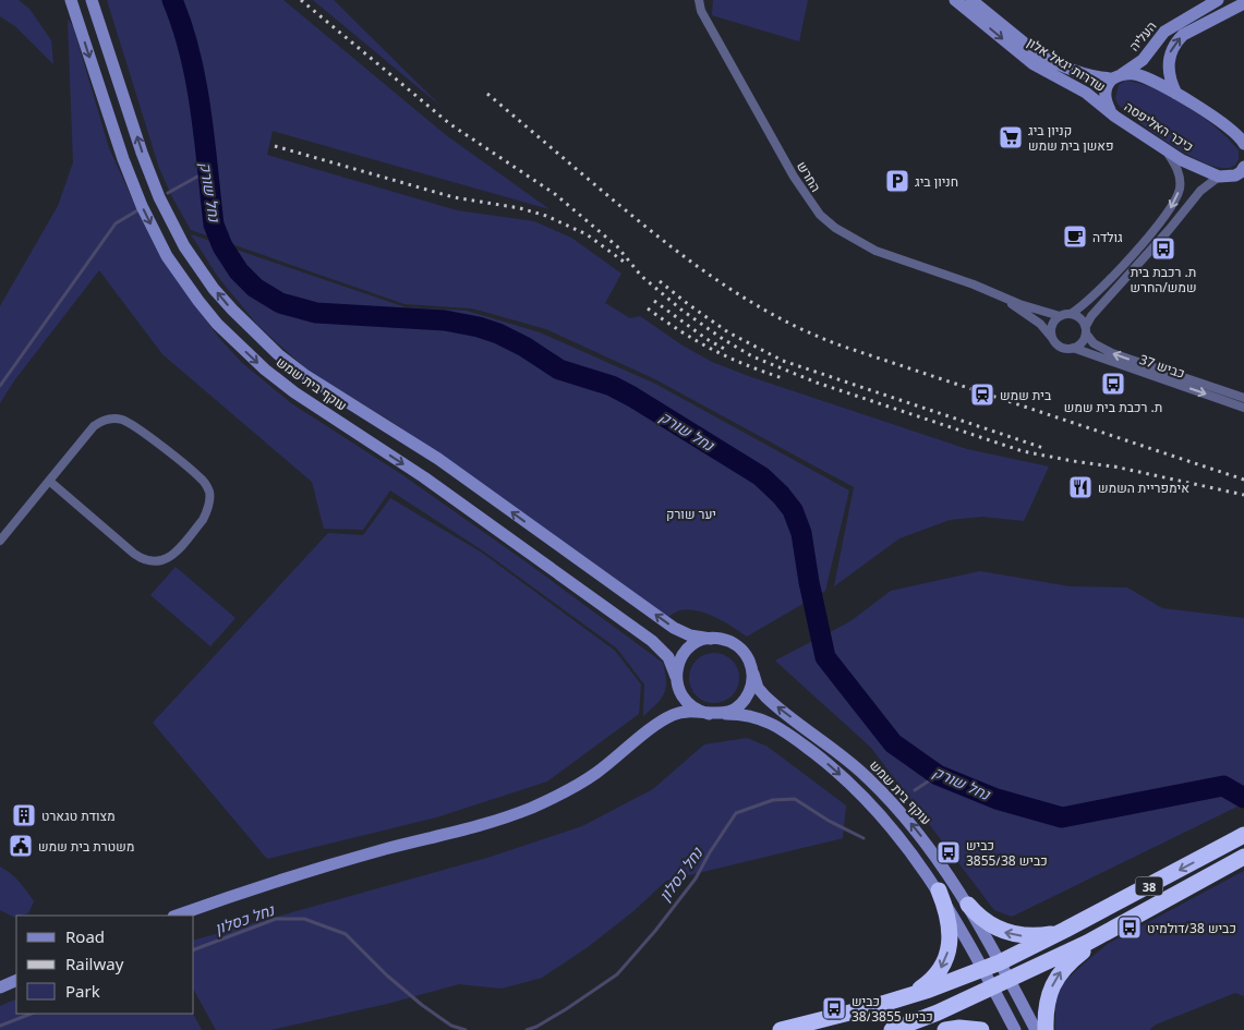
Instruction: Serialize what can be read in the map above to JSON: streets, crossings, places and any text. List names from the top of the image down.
{
  "streets": {
    "highway": ["38"],
    "main road": [
      "העליה",
      "שדרות יגאל אלון",
      "כיכר האליפסה",
      "עוקף בית שמש"
    ],
    "street": ["החרש", "כביש 37"]
  },
  "crossings": [
    ["העליה", "שדרות יגאל אלון"],
    ["העליה", "כיכר האליפסה"],
    ["שדרות יגאל אלון", "כיכר האליפסה"],
    ["החרש", "כביש 37"],
    ["עוקף בית שמש", "38"]
  ],
  "water": ["נחל שורק", "נחל כסלון"],
  "parks": ["יער שורק"],
  "places": {
    "supermarket": ["קניון ביג פאשן בית שמש"],
    "parking": ["חניון ביג"],
    "cafe": ["גולדה"],
    "bus stop": [
      "ת. רכבת בית שמש/החרש",
      "ת. רכבת בית שמש",
      "כביש 3855/כביש 38",
      "כביש 38/דולמיט",
      "כביש 38/כביש 3855"
    ],
    "station": ["בית שמש"],
    "restaurant": ["אימפריית השמש"],
    "building": ["מצודת טגארט"],
    "public building": ["משטרת בית שמש"]
  },
  "legend": ["Road", "Railway", "Park"]
}
